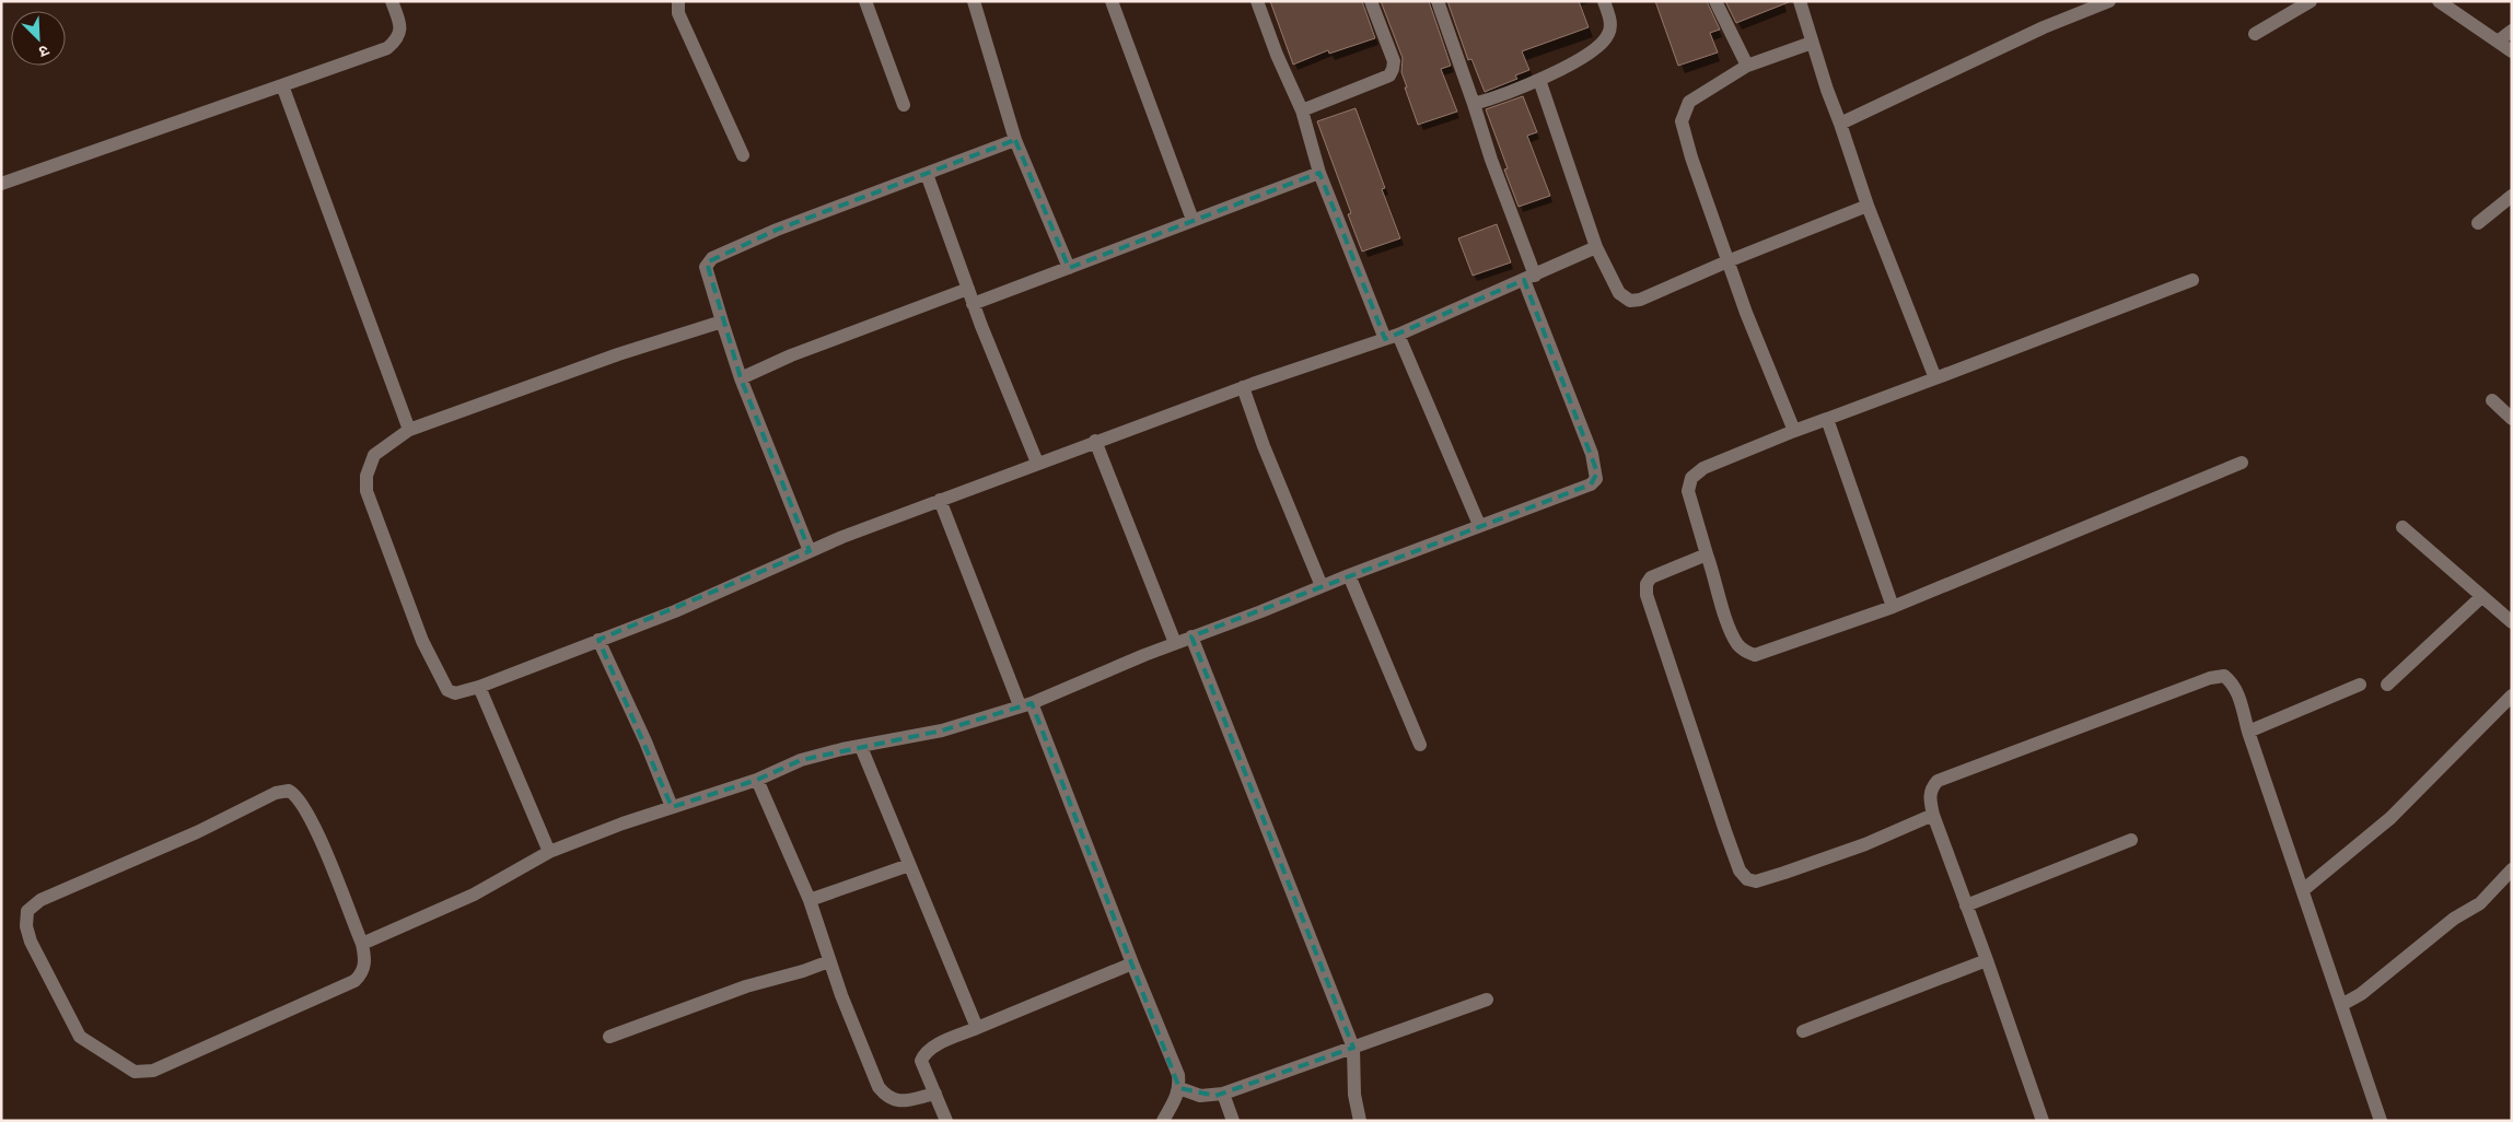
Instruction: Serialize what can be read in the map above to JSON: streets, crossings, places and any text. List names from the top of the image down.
{
  "north": "bottom right"
}
